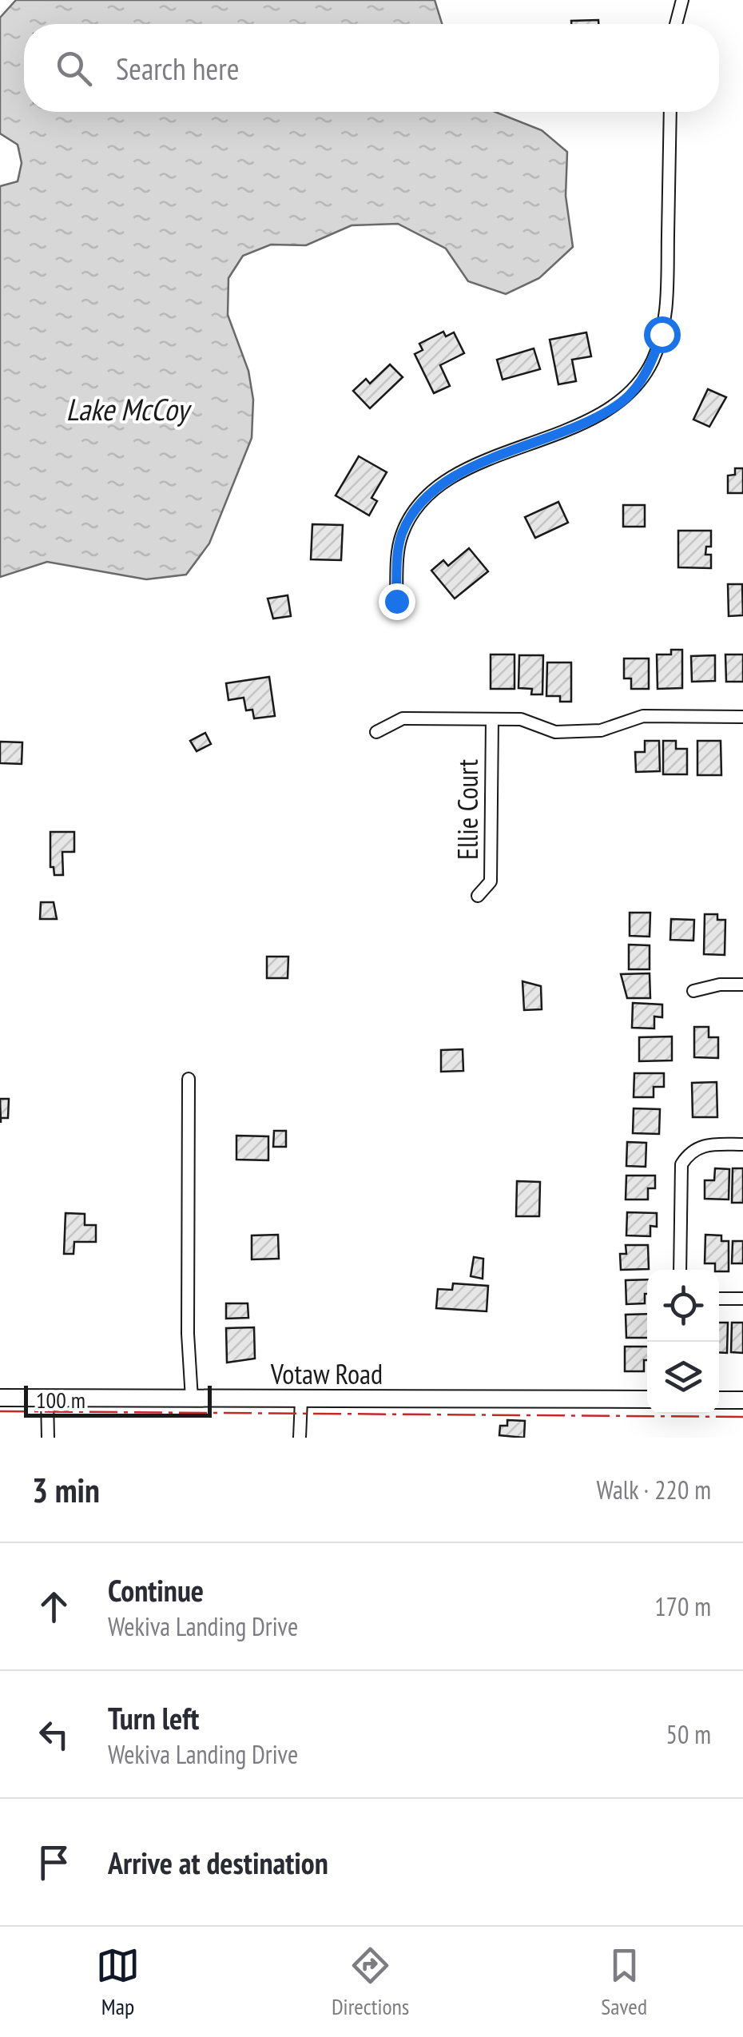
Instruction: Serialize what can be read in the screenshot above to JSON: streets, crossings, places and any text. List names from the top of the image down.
{
  "streets": {
    "street": ["Ellie Court", "Votaw Road"]
  },
  "water": ["Lake McCoy"],
  "scale_bar": "100 m",
  "page": {
    "search": "Search here",
    "scale": "100 m",
    "heading": ["3 min", "Walk · 220 m"],
    "list": [
      ["Continue", "Wekiva Landing Drive", "170 m"],
      ["Turn left", "Wekiva Landing Drive", "50 m"],
      "Arrive at destination"
    ],
    "nav": ["Map", "Directions", "Saved"]
  }
}
